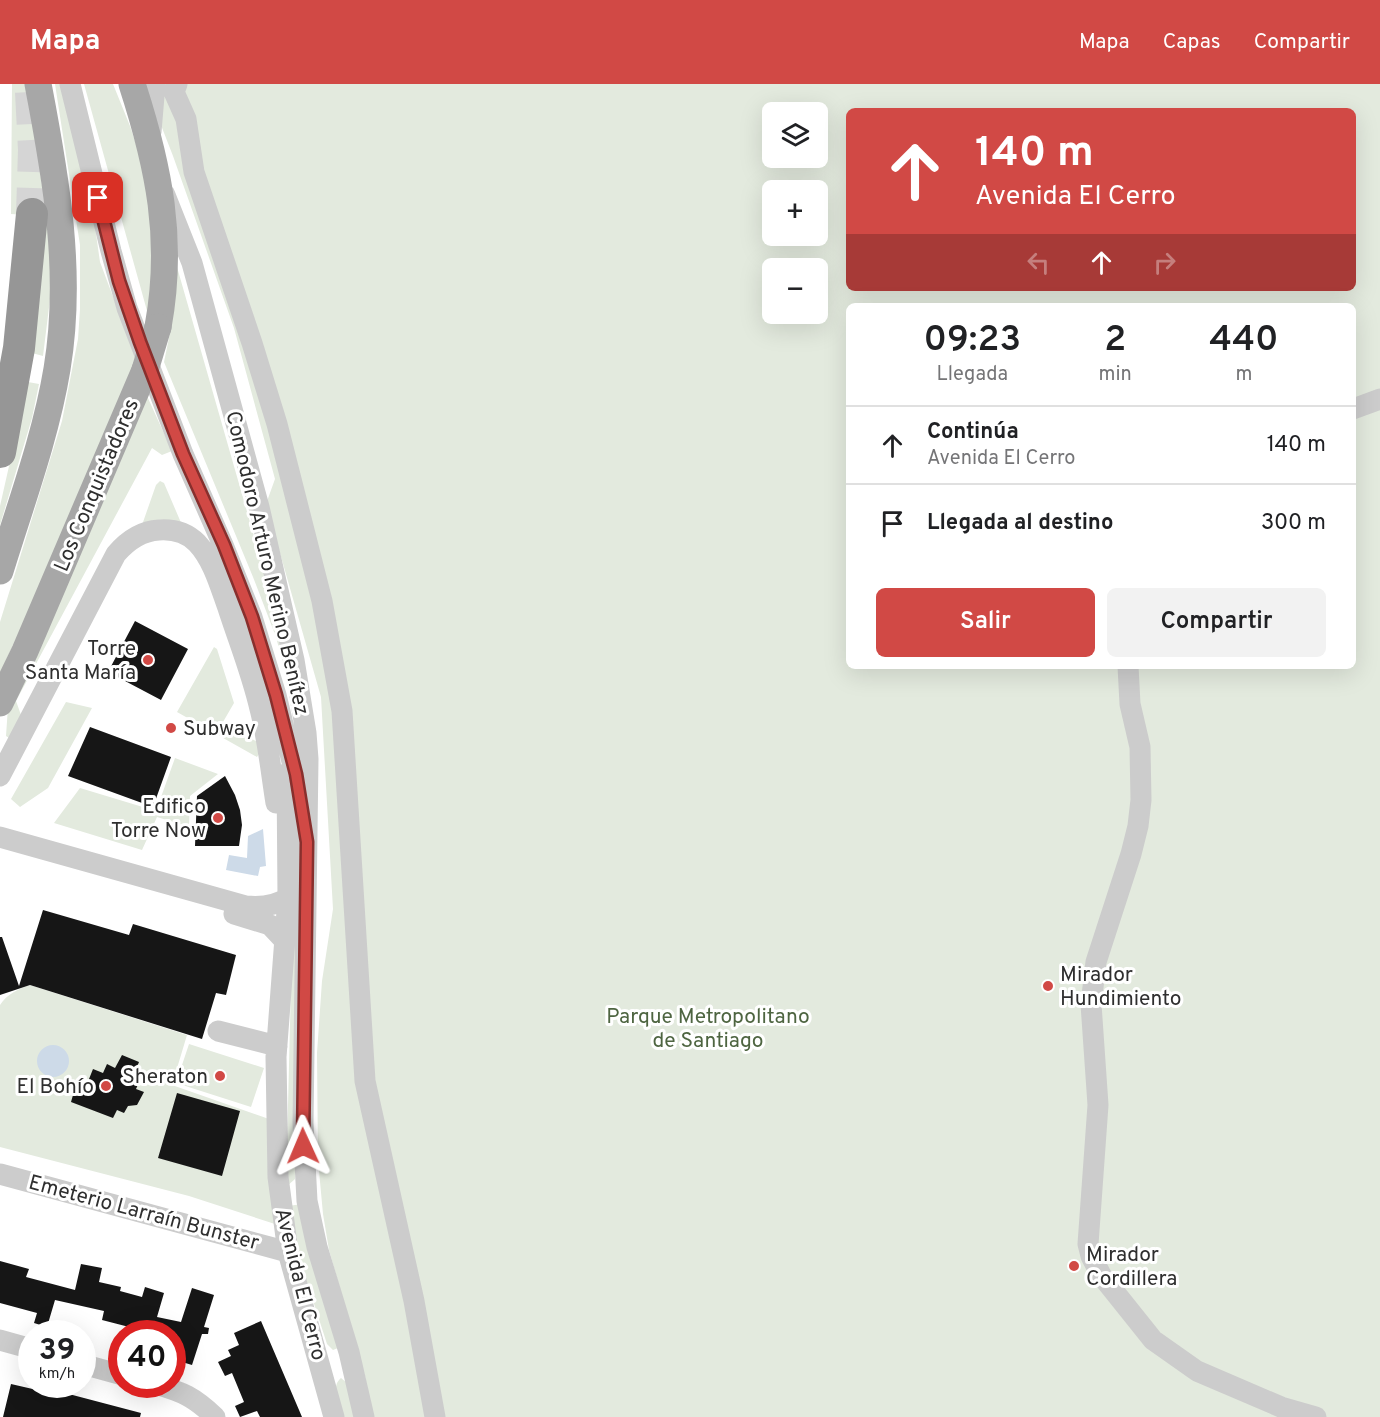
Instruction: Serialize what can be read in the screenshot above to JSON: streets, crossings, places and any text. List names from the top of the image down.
{
  "streets": {
    "main road": ["Los Conquistadores"],
    "street": ["Comodoro Arturo Merino Benítez", "Emeterio Larraín Bunster", "Avenida El Cerro"]
  },
  "crossings": [
    ["Los Conquistadores", "Comodoro Arturo Merino Benítez"],
    ["Los Conquistadores", "Avenida El Cerro"],
    ["Comodoro Arturo Merino Benítez", "Avenida El Cerro"],
    ["Emeterio Larraín Bunster", "Avenida El Cerro"]
  ],
  "parks": ["Parque Metropolitano de Santiago"],
  "places": [
    "Torre Santa María",
    "Subway",
    "Edifico Torre Now",
    "Mirador Hundimiento",
    "Sheraton",
    "El Bohío",
    "Mirador Cordillera"
  ],
  "page": {
    "header": "Mapa",
    "nav": ["Mapa", "Capas", "Compartir"],
    "map_buttons": ["+", "−"],
    "turn": ["140 m", "Avenida El Cerro"],
    "eta": [
      "09:23",
      "Llegada",
      "2",
      "min",
      "440",
      "m"
    ],
    "list": [
      {
        "name": "Continúa",
        "note": "Avenida El Cerro",
        "value": "140 m"
      },
      {
        "name": "Llegada al destino",
        "value": "300 m"
      }
    ],
    "buttons": ["Salir", "Compartir"],
    "speed": "39 km/h",
    "limit": "40"
  }
}
